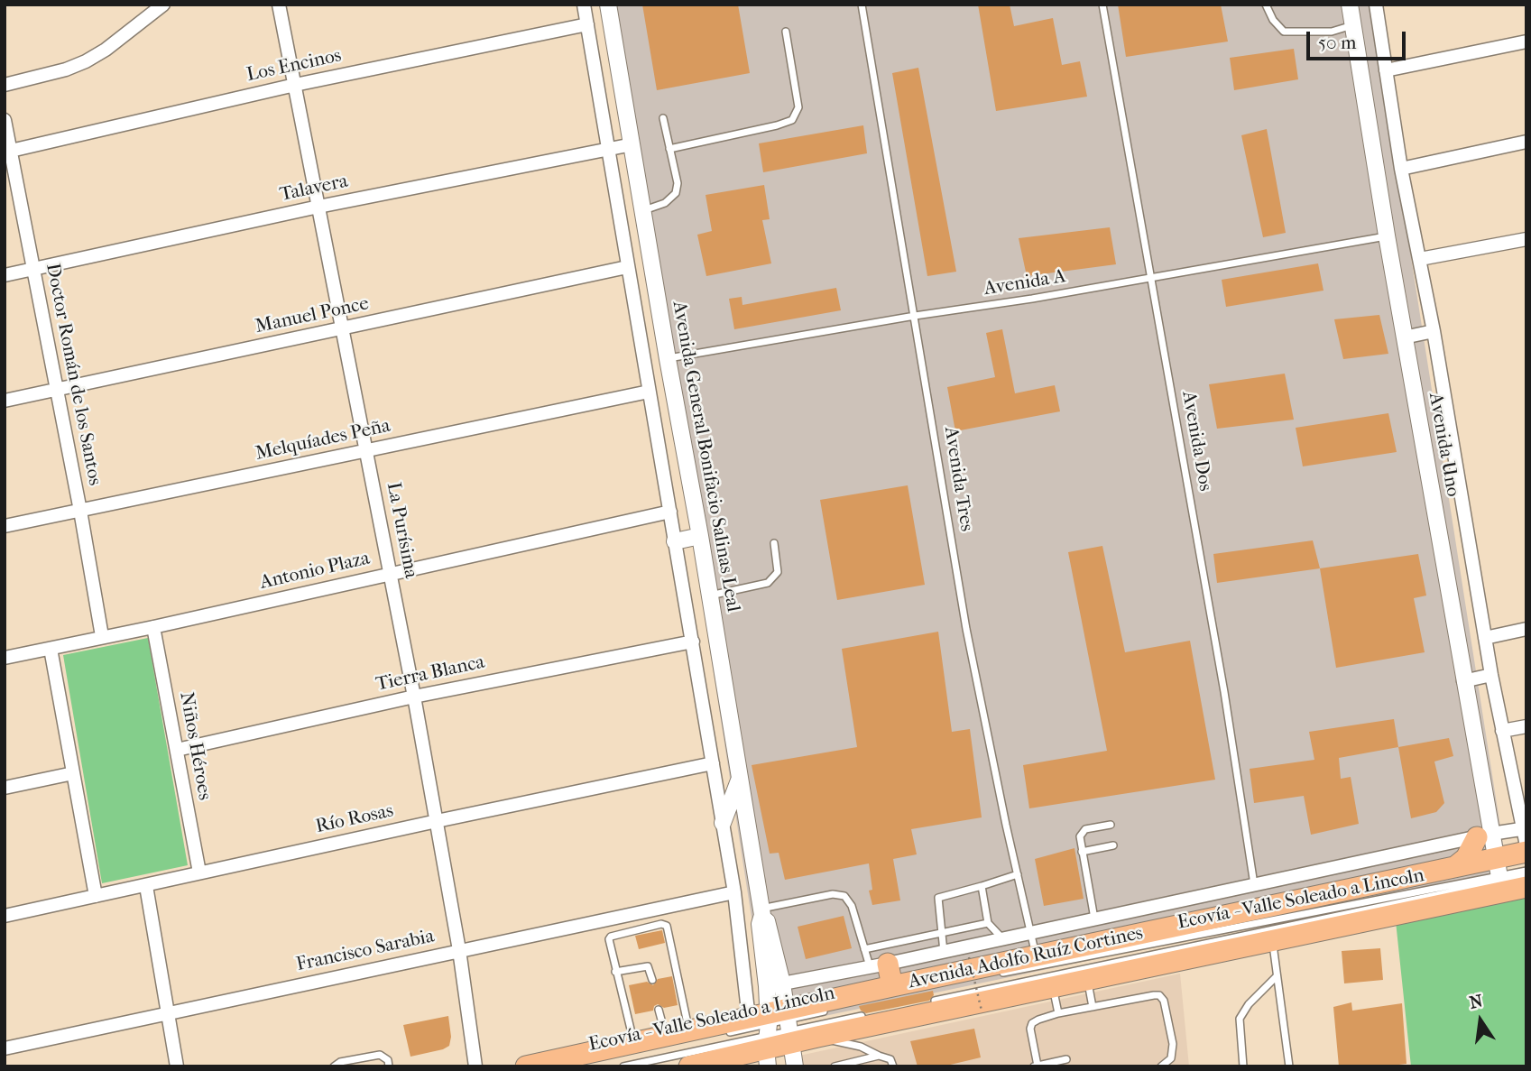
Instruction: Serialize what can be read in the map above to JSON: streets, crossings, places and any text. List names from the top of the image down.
{
  "streets": {
    "main road": ["Avenida Adolfo Ruíz Cortines"],
    "street": [
      "Los Encinos",
      "Talavera",
      "Manuel Ponce",
      "Doctor Román de los Santos",
      "Melquíades Peña",
      "Avenida Uno",
      "Avenida General Bonifacio Salinas Leal",
      "La Purísima",
      "Antonio Plaza",
      "Tierra Blanca",
      "Niños Héroes",
      "Río Rosas",
      "Francisco Sarabia"
    ],
    "lane": [
      "Avenida A",
      "Avenida Dos",
      "Avenida Tres",
      "Ecovía - Valle Soleado a Lincoln"
    ]
  },
  "crossings": [
    ["Los Encinos", "Doctor Román de los Santos"],
    ["Los Encinos", "La Purísima"],
    ["Talavera", "Doctor Román de los Santos"],
    ["Talavera", "Avenida General Bonifacio Salinas Leal"],
    ["Talavera", "La Purísima"],
    ["Avenida A", "Avenida Dos"],
    ["Avenida A", "Avenida Uno"],
    ["Avenida A", "Avenida General Bonifacio Salinas Leal"],
    ["Avenida A", "Avenida Tres"],
    ["Manuel Ponce", "Doctor Román de los Santos"],
    ["Manuel Ponce", "La Purísima"],
    ["Doctor Román de los Santos", "Melquíades Peña"],
    ["Doctor Román de los Santos", "Antonio Plaza"],
    ["Melquíades Peña", "La Purísima"],
    ["Avenida Uno", "Ecovía - Valle Soleado a Lincoln"],
    ["Avenida Uno", "Avenida Adolfo Ruíz Cortines"],
    ["Avenida General Bonifacio Salinas Leal", "Ecovía - Valle Soleado a Lincoln"],
    ["Avenida General Bonifacio Salinas Leal", "Avenida Adolfo Ruíz Cortines"],
    ["Avenida Tres", "Avenida Adolfo Ruíz Cortines"],
    ["La Purísima", "Antonio Plaza"],
    ["La Purísima", "Tierra Blanca"],
    ["La Purísima", "Río Rosas"],
    ["La Purísima", "Francisco Sarabia"],
    ["Antonio Plaza", "Niños Héroes"],
    ["Tierra Blanca", "Niños Héroes"],
    ["Niños Héroes", "Río Rosas"],
    ["Ecovía - Valle Soleado a Lincoln", "Avenida Adolfo Ruíz Cortines"]
  ],
  "scale_bar": "50 m",
  "north": "top"
}
